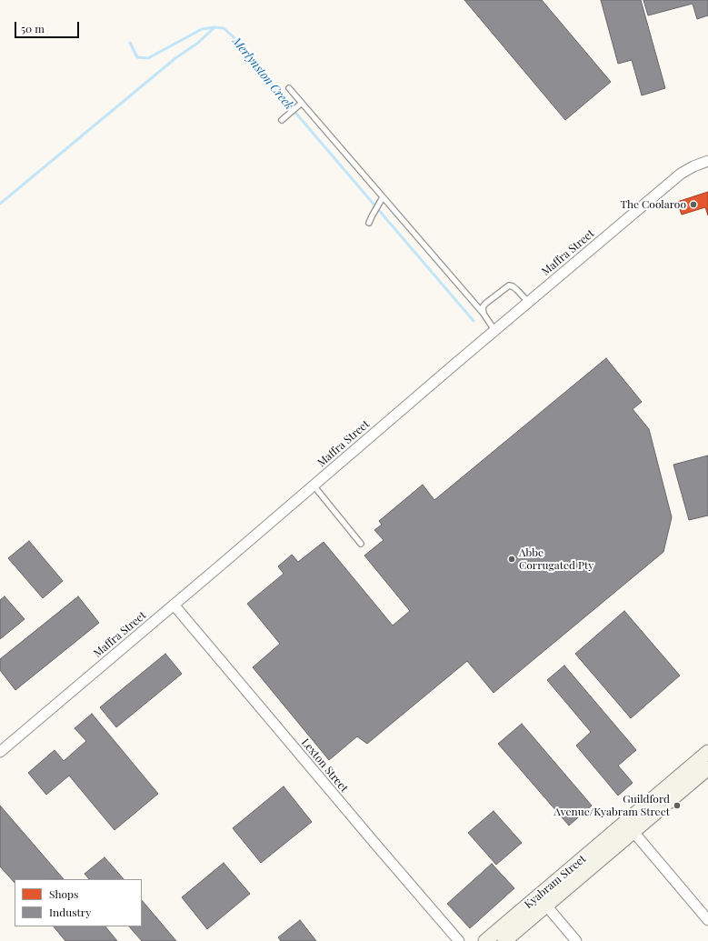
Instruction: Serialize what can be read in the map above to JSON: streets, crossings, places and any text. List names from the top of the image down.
{
  "streets": {
    "street": ["Maffra Street", "Lexton Street", "Kyabram Street"]
  },
  "crossings": [
    ["Maffra Street", "Lexton Street"]
  ],
  "water": ["Merlynston Creek"],
  "places": ["The Coolaroo", "Abbe Corrugated Pty", "Guildford Avenue/Kyabram Street"],
  "legend": ["Shops", "Industry"],
  "scale_bar": "50 m"
}
